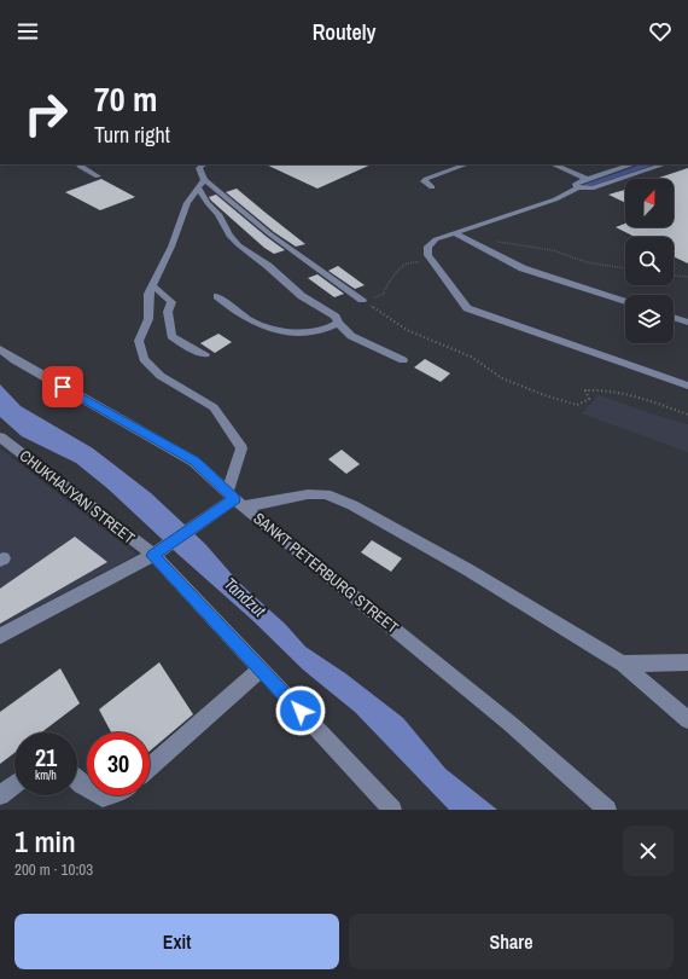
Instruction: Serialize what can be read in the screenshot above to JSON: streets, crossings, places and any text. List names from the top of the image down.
{
  "streets": {
    "street": ["CHUKHAJYAN STREET", "SANKT PETERBURG STREET"]
  },
  "water": ["Tandzut"],
  "north": "top",
  "page": {
    "header": "Routely",
    "turn": ["70 m", "Turn right"],
    "speed": "21 km/h",
    "limit": "30",
    "heading": ["1 min", "200 m · 10:03"],
    "buttons": ["Exit", "Share"]
  }
}
